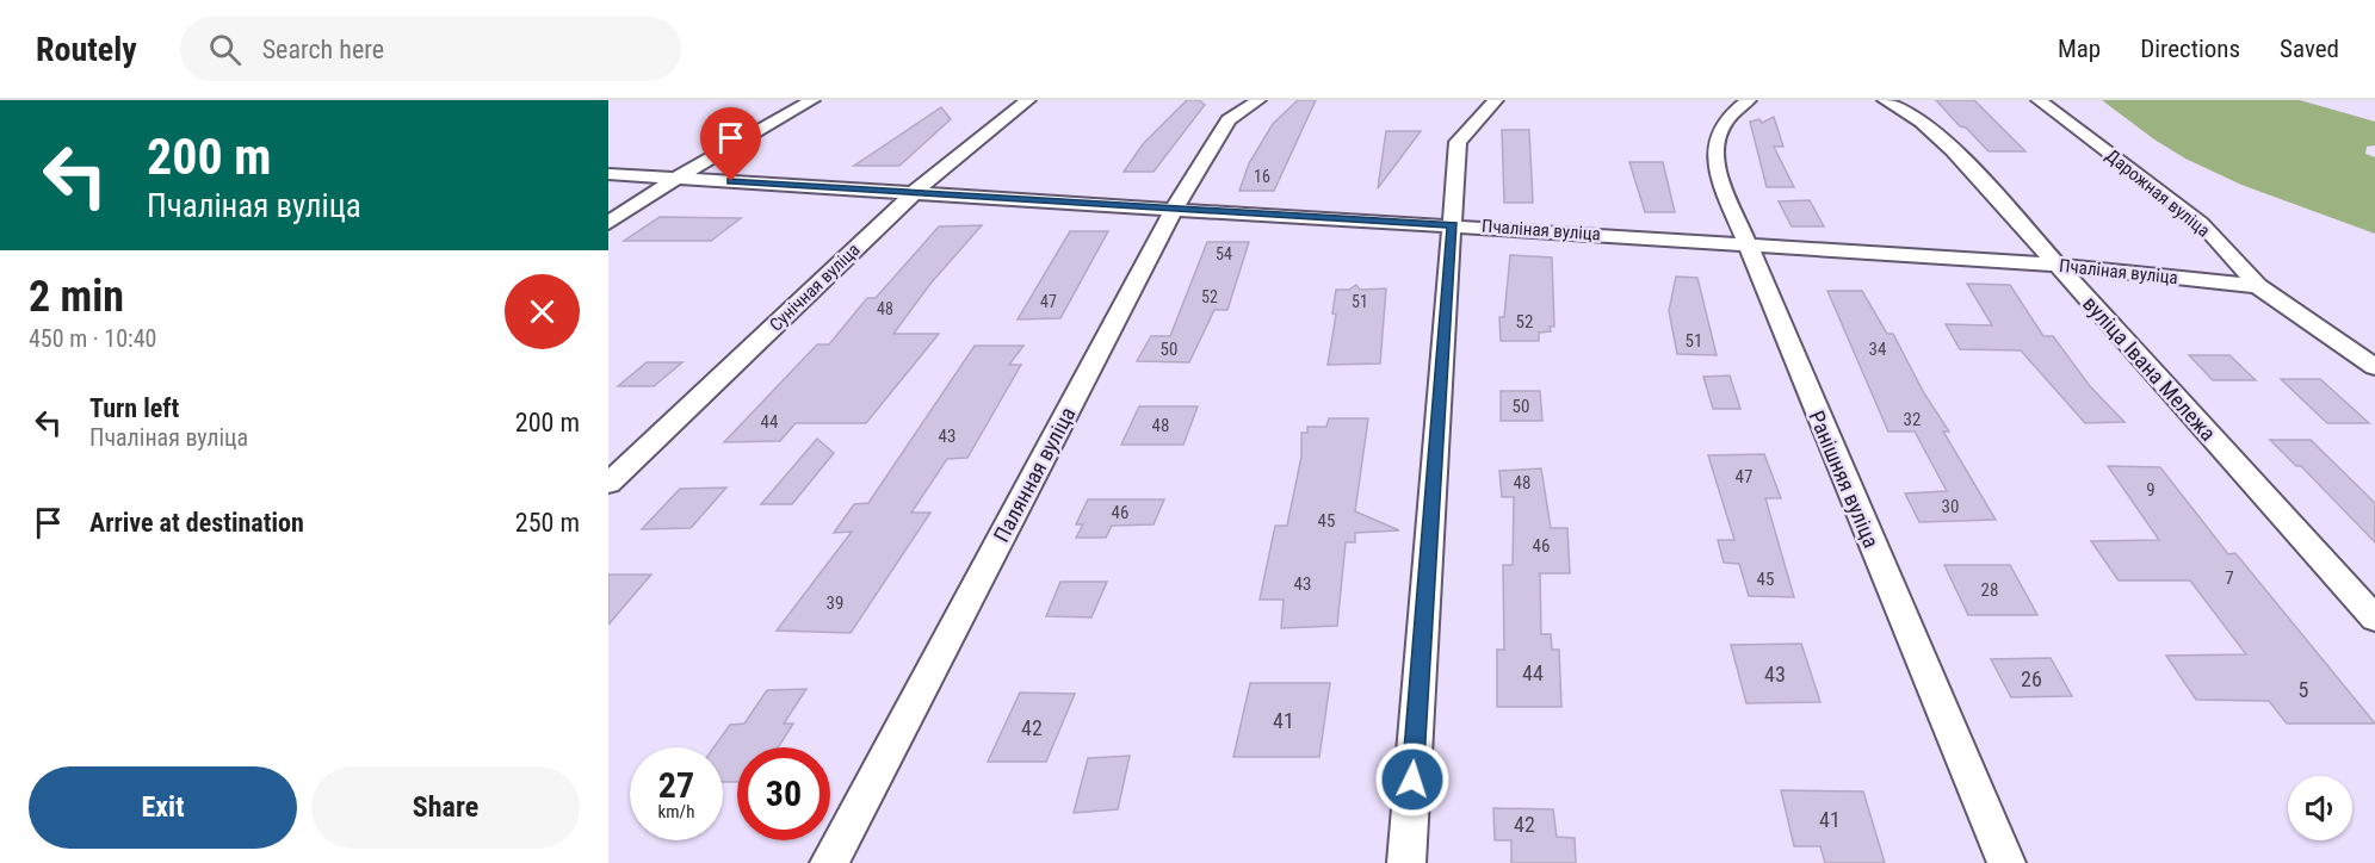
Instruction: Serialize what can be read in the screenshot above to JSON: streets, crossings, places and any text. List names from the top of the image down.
{
  "streets": {
    "street": [
      "Дарожная вуліца",
      "Пчаліная вуліца",
      "Сунічная вуліца",
      "вуліца Івана Мележа",
      "Палянная вуліца",
      "Ранішняя вуліца"
    ]
  },
  "crossings": [
    ["Дарожная вуліца", "Пчаліная вуліца"],
    ["Пчаліная вуліца", "Сунічная вуліца"],
    ["Пчаліная вуліца", "вуліца Івана Мележа"],
    ["Пчаліная вуліца", "Палянная вуліца"],
    ["Пчаліная вуліца", "Ранішняя вуліца"]
  ],
  "house_numbers": [
    "16",
    "54",
    "52",
    "47",
    "51",
    "48",
    "52",
    "51",
    "50",
    "34",
    "50",
    "32",
    "44",
    "48",
    "43",
    "47",
    "48",
    "9",
    "30",
    "46",
    "45",
    "46",
    "7",
    "45",
    "43",
    "28",
    "39",
    "44",
    "43",
    "26",
    "5",
    "41",
    "42",
    "41",
    "42"
  ],
  "page": {
    "header": "Routely",
    "search": "Search here",
    "nav": ["Map", "Directions", "Saved"],
    "turn": ["200 m", "Пчаліная вуліца"],
    "heading": ["2 min", "450 m · 10:40"],
    "list": [
      {
        "name": "Turn left",
        "note": "Пчаліная вуліца",
        "value": "200 m"
      },
      {
        "name": "Arrive at destination",
        "value": "250 m"
      }
    ],
    "speed": "27 km/h",
    "limit": "30",
    "buttons": ["Exit", "Share"]
  }
}
